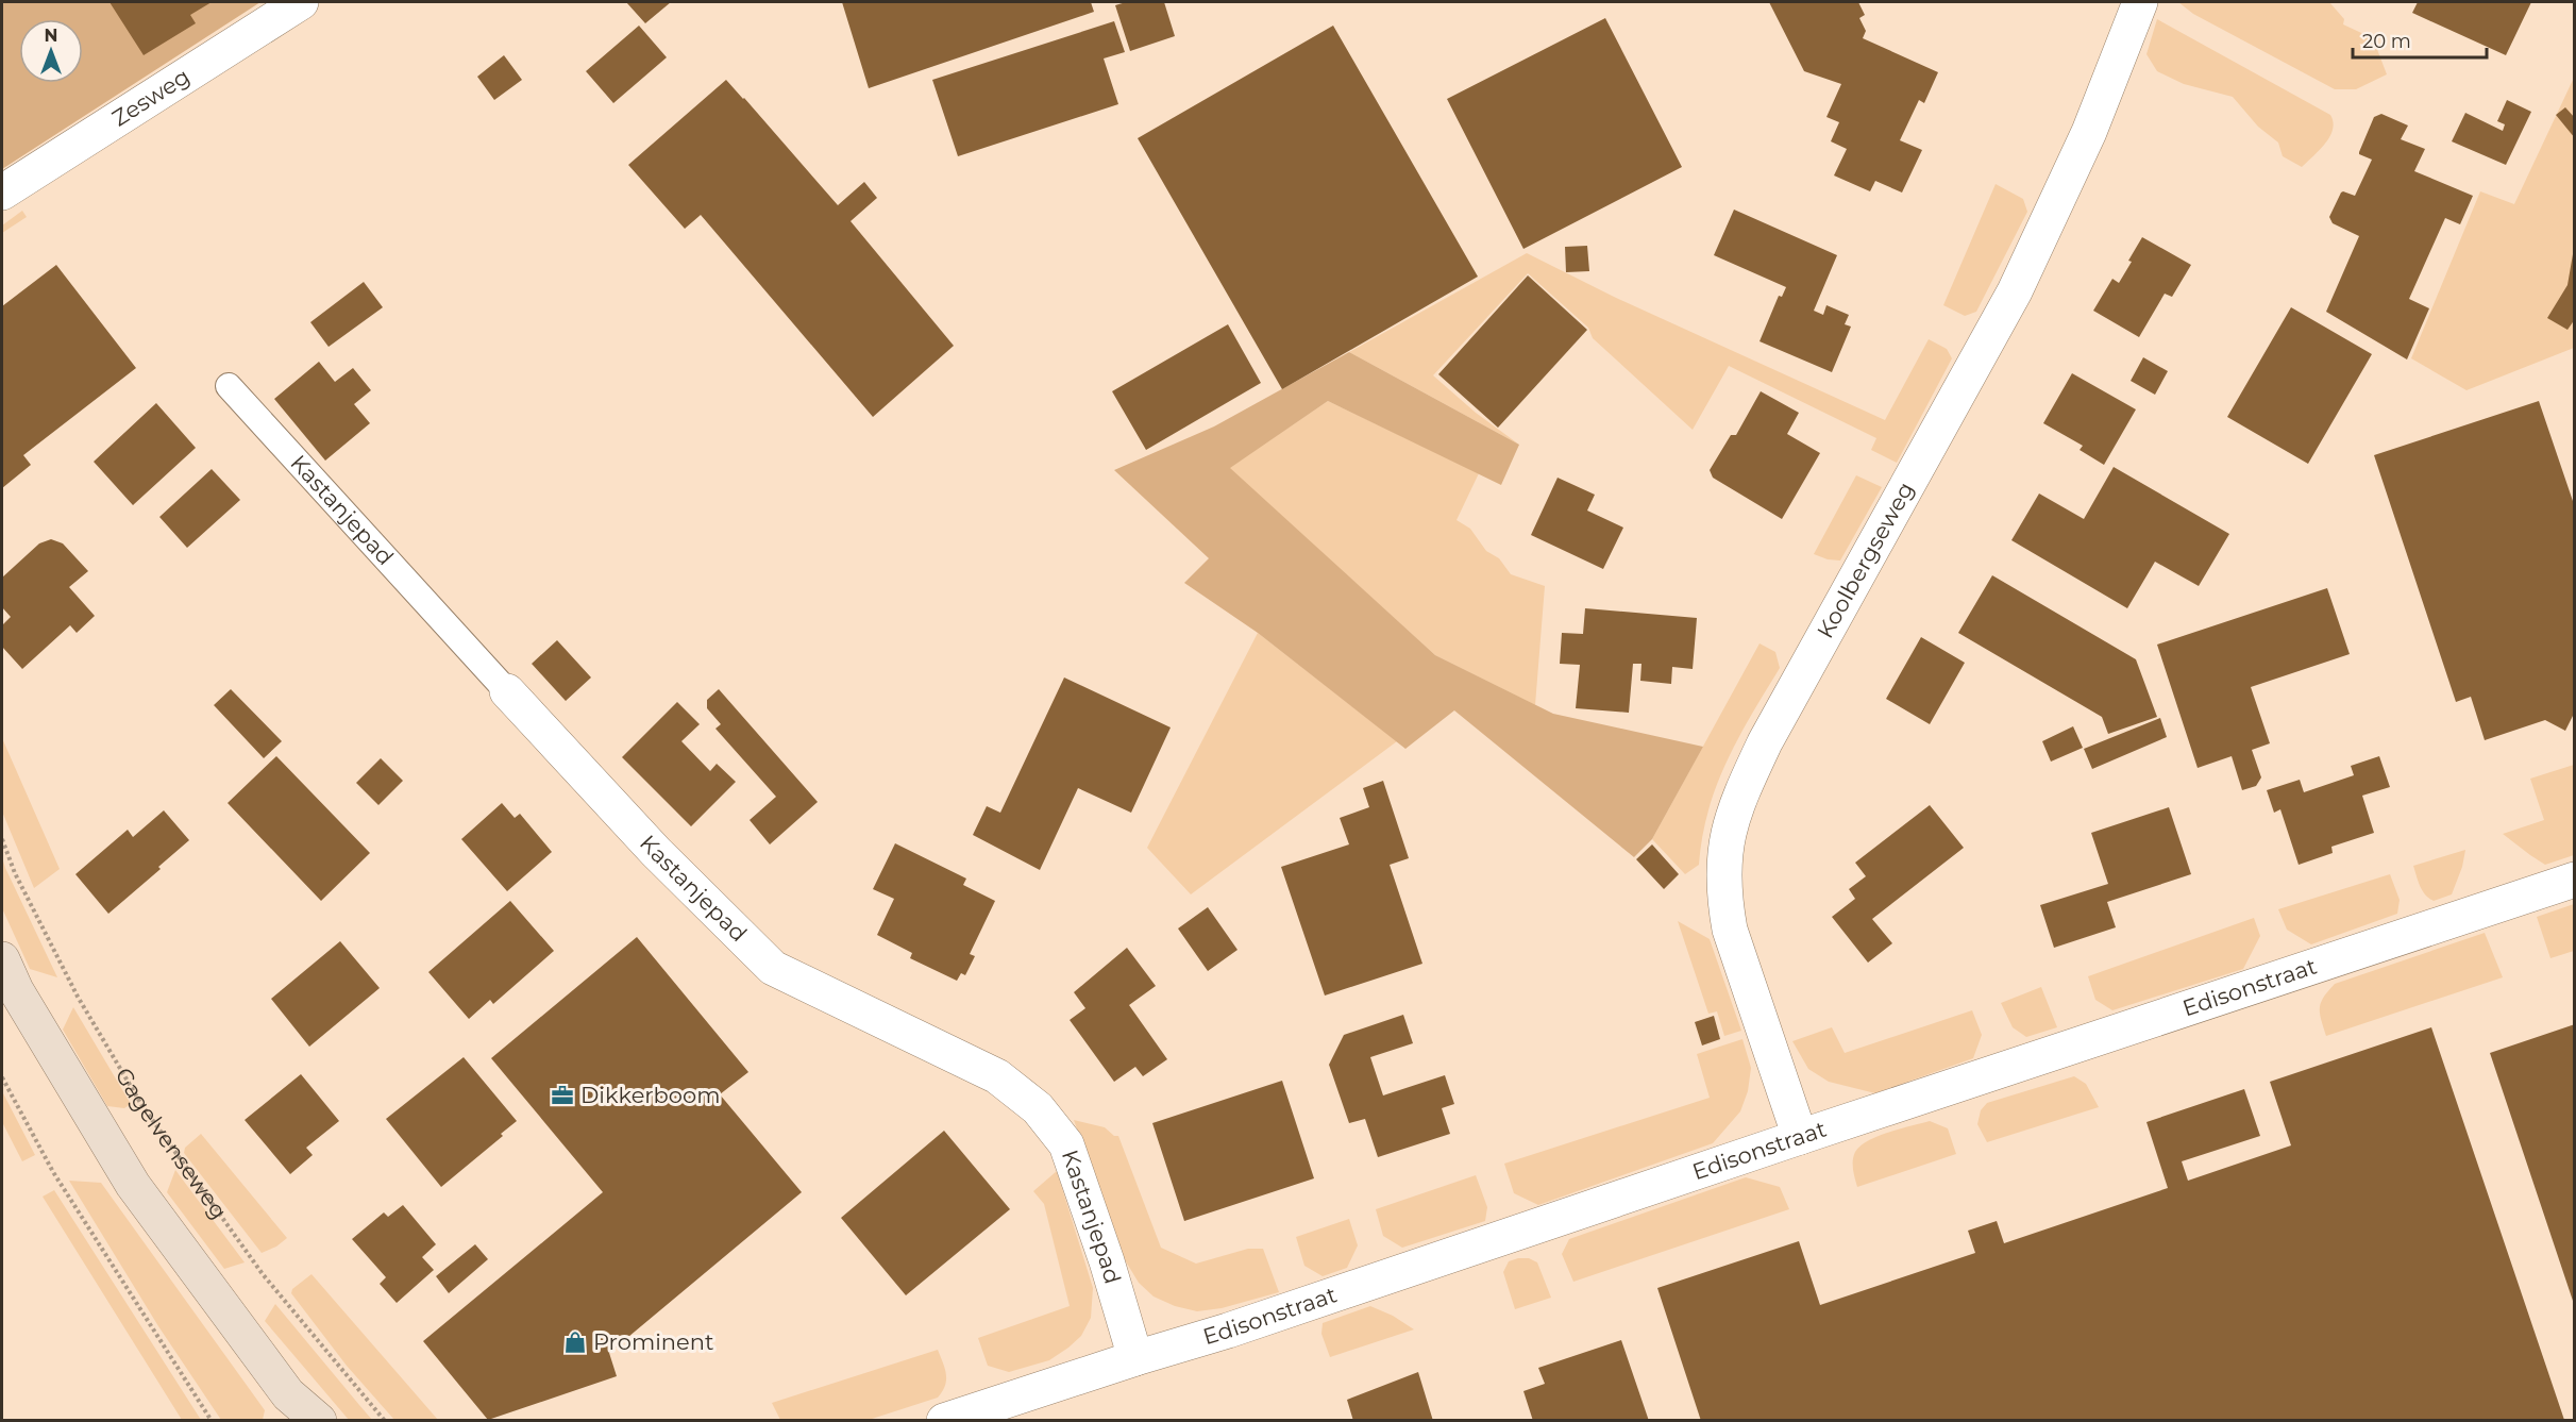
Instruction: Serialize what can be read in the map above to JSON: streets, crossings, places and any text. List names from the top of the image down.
{
  "streets": {
    "street": [
      "Zesweg",
      "Kastanjepad",
      "Koolbergseweg",
      "Edisonstraat"
    ],
    "path": ["Gagelvenseweg"]
  },
  "crossings": [
    ["Kastanjepad", "Edisonstraat"],
    ["Koolbergseweg", "Edisonstraat"]
  ],
  "places": {
    "office": ["Dikkerboom"],
    "shop": ["Prominent"]
  },
  "scale_bar": "20 m",
  "north": "top"
}
